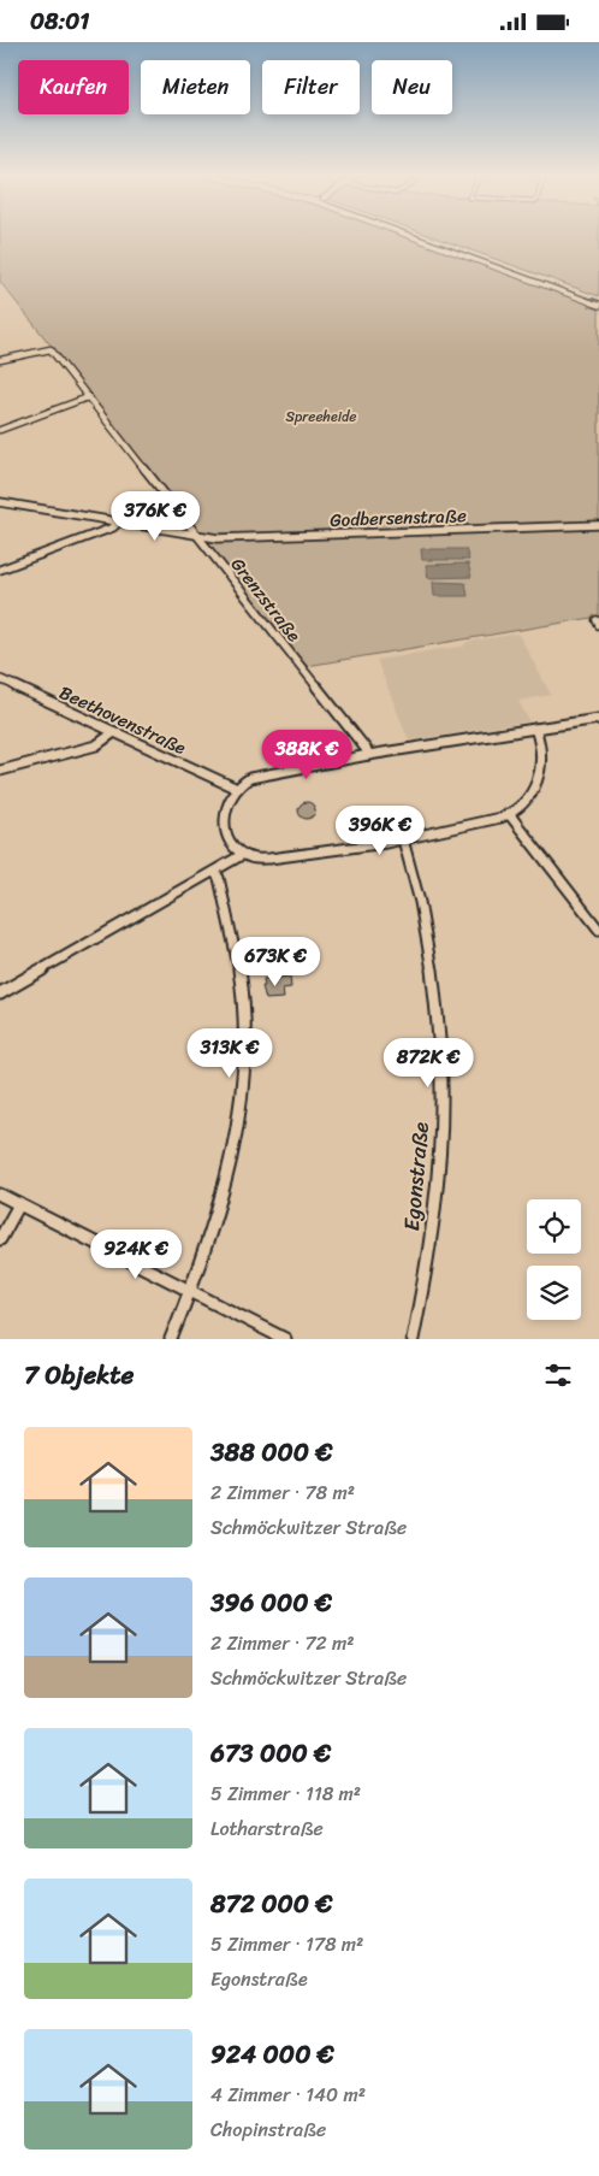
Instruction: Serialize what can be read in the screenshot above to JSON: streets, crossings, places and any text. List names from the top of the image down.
{
  "streets": {
    "street": [
      "Godbersenstraße",
      "Grenzstraße",
      "Beethovenstraße",
      "Egonstraße"
    ]
  },
  "crossings": [
    ["Godbersenstraße", "Grenzstraße"]
  ],
  "parks": ["Spreeheide"],
  "page": {
    "status": "08:01",
    "chip": [
      "Kaufen",
      "Mieten",
      "Filter",
      "Neu"
    ],
    "price": [
      "376K €",
      "388K €",
      "396K €",
      "673K €",
      "313K €",
      "872K €",
      "924K €"
    ],
    "heading": "7 Objekte",
    "list": [
      {
        "name": "388 000 €",
        "note": "2 Zimmer · 78 m² · Schmöckwitzer Straße"
      },
      {
        "name": "396 000 €",
        "note": "2 Zimmer · 72 m² · Schmöckwitzer Straße"
      },
      {
        "name": "673 000 €",
        "note": "5 Zimmer · 118 m² · Lotharstraße"
      },
      {
        "name": "872 000 €",
        "note": "5 Zimmer · 178 m² · Egonstraße"
      },
      {
        "name": "924 000 €",
        "note": "4 Zimmer · 140 m² · Chopinstraße"
      }
    ]
  }
}
